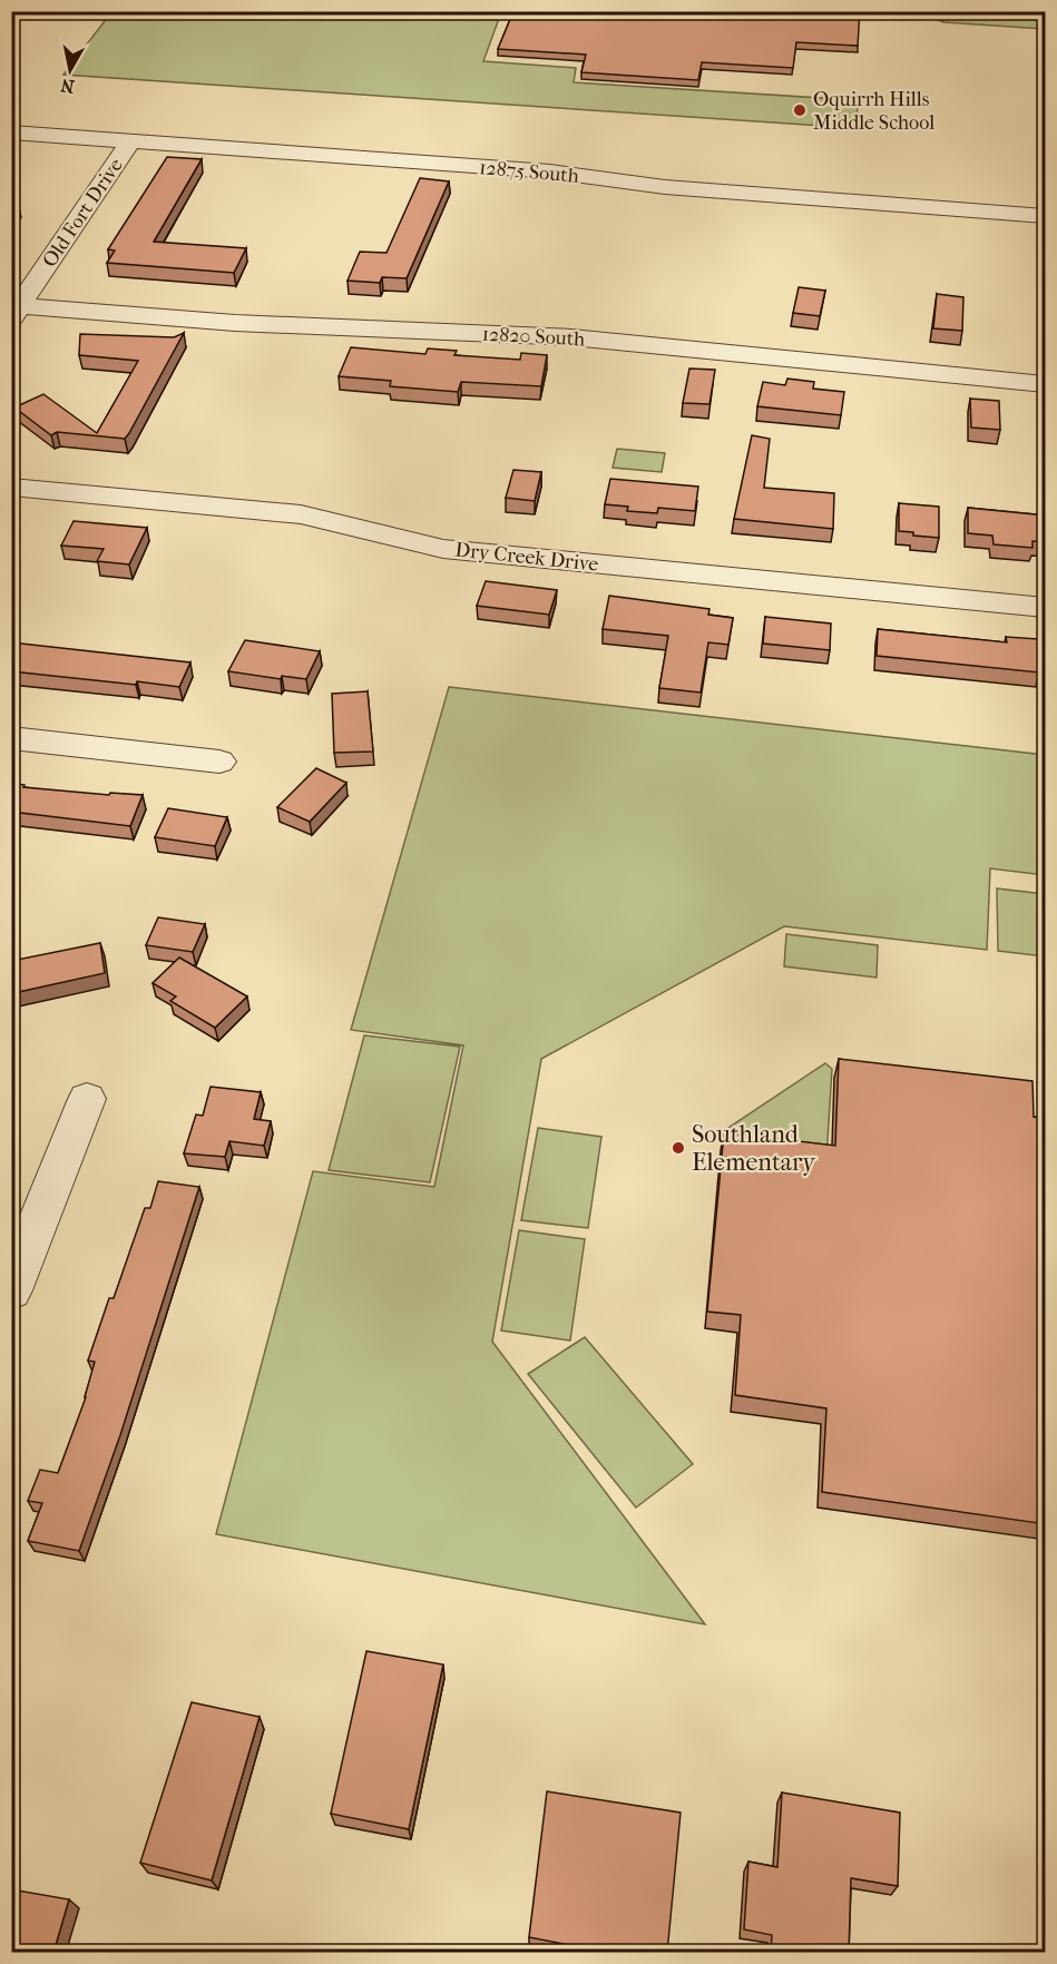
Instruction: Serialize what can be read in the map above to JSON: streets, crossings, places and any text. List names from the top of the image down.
{
  "streets": {
    "street": [
      "12875 South",
      "Old Fort Drive",
      "12820 South",
      "Dry Creek Drive"
    ]
  },
  "crossings": [
    ["12875 South", "Old Fort Drive"],
    ["Old Fort Drive", "12820 South"]
  ],
  "places": ["Oquirrh Hills Middle School", "Southland Elementary"],
  "north": "bottom"
}
